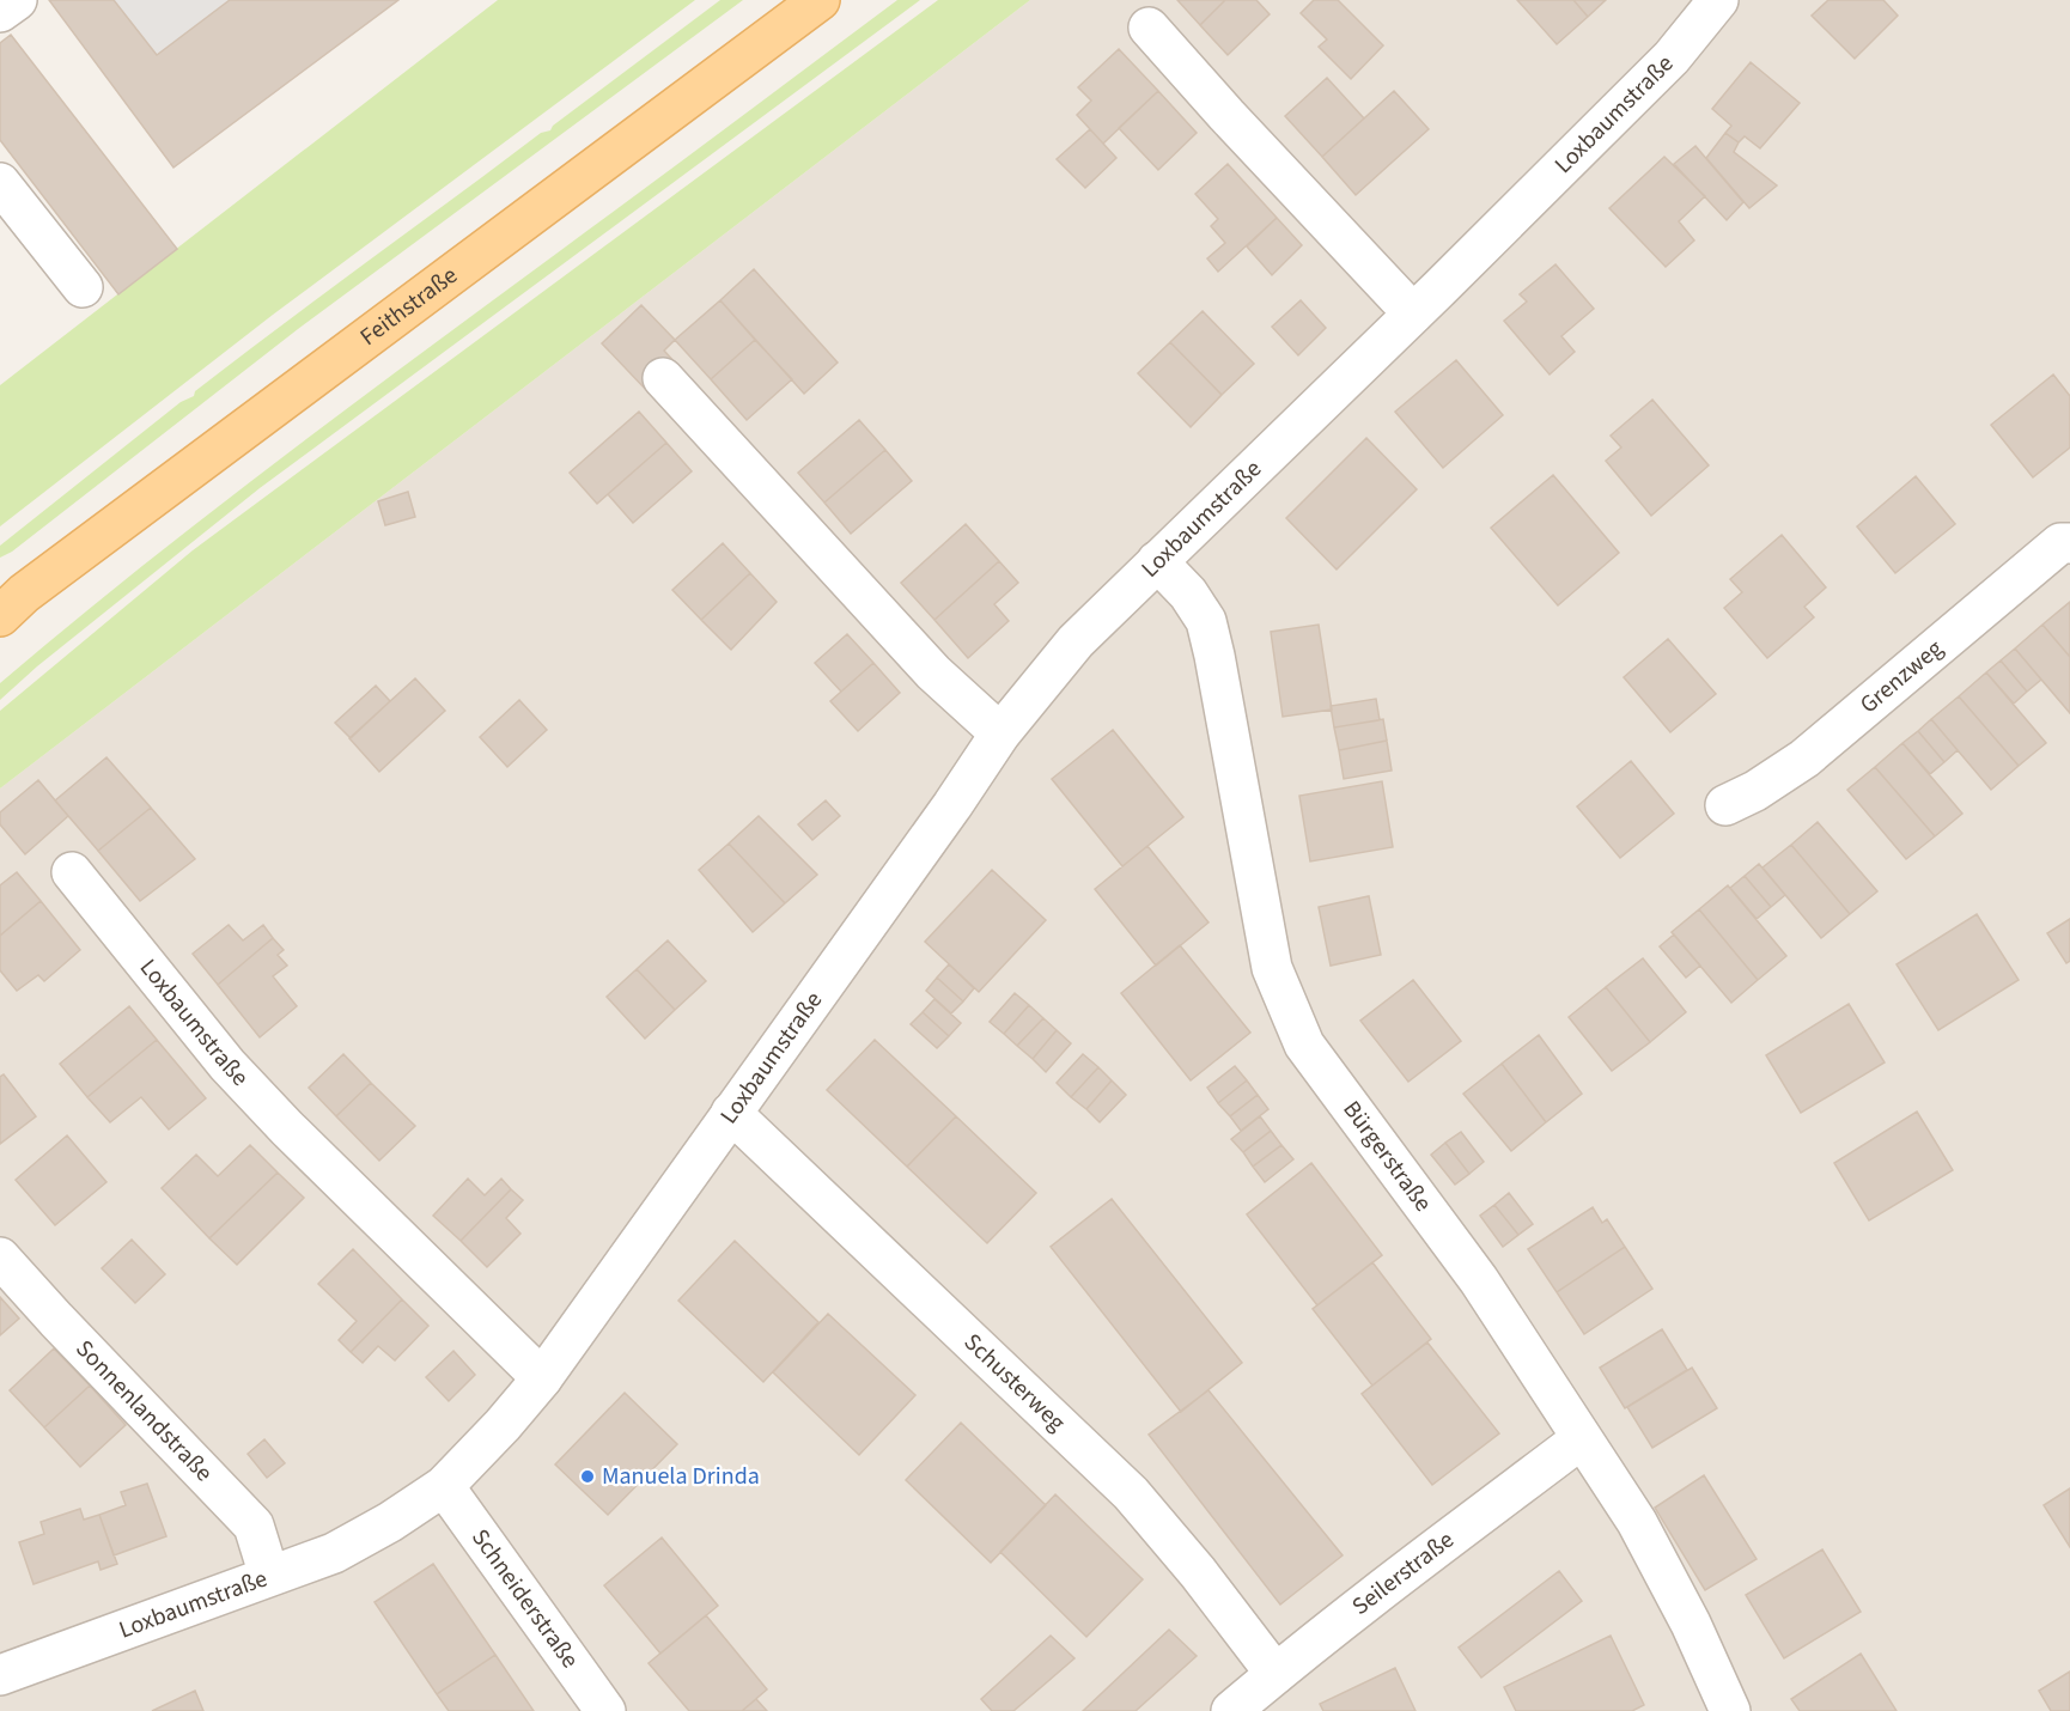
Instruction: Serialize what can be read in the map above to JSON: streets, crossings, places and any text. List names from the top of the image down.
{
  "streets": {
    "main road": ["Feithstraße"],
    "street": [
      "Loxbaumstraße",
      "Grenzweg",
      "Bürgerstraße",
      "Schusterweg",
      "Sonnenlandstraße",
      "Seilerstraße",
      "Schneiderstraße"
    ]
  },
  "crossings": [
    ["Loxbaumstraße", "Bürgerstraße"],
    ["Loxbaumstraße", "Schusterweg"],
    ["Loxbaumstraße", "Sonnenlandstraße"],
    ["Loxbaumstraße", "Schneiderstraße"],
    ["Bürgerstraße", "Seilerstraße"],
    ["Schusterweg", "Seilerstraße"]
  ],
  "places": ["Manuela Drinda"]
}
